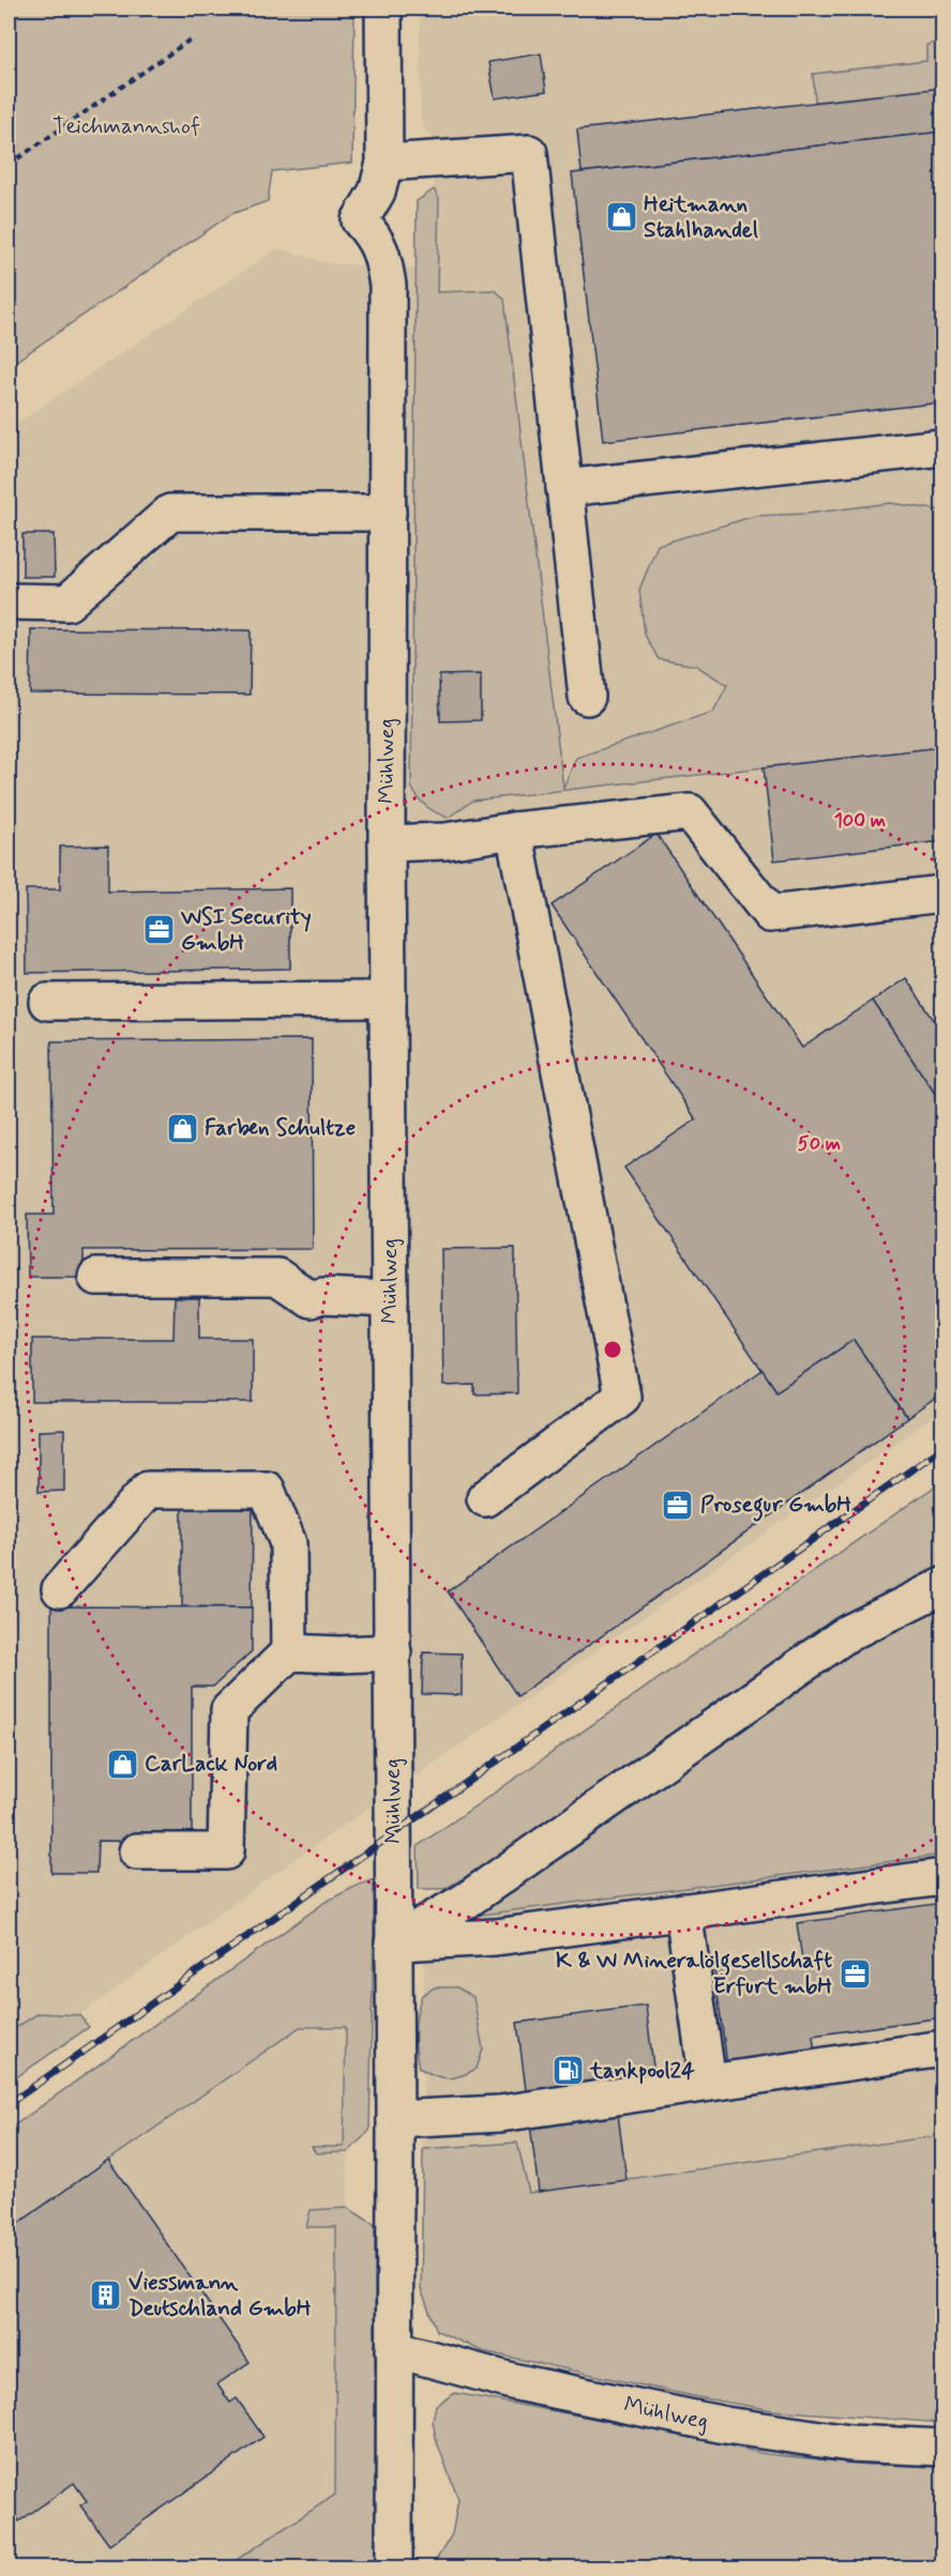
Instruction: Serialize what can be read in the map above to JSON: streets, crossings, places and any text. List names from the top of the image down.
{
  "streets": {
    "street": ["Mühlweg"]
  },
  "parks": ["Teichmannshof"],
  "places": {
    "shop": ["Heitmann Stahlhandel", "Farben Schultze", "CarLack Nord"],
    "office": ["WSI Security GmbH", "Prosegur GmbH", "K & W Mineralölgesellschaft Erfurt mbH"],
    "fuel station": ["tankpool24"],
    "building": ["Viessmann Deutschland GmbH"]
  },
  "rings": ["100 m", "50 m"]
}
